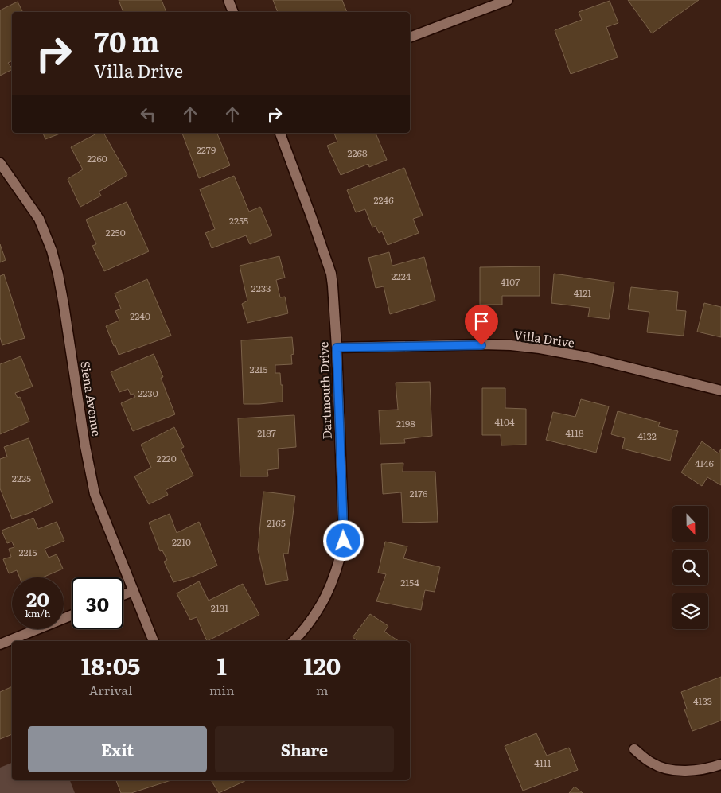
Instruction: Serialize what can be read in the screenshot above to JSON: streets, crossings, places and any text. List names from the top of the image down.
{
  "streets": {
    "street": ["Villa Drive", "Dartmouth Drive", "Siena Avenue"]
  },
  "crossings": [
    ["Villa Drive", "Dartmouth Drive"]
  ],
  "house_numbers": [
    "2279",
    "2268",
    "2260",
    "2246",
    "2255",
    "2250",
    "2224",
    "4107",
    "2233",
    "4121",
    "2240",
    "2215",
    "2230",
    "4104",
    "2198",
    "2187",
    "4118",
    "4132",
    "2220",
    "4146",
    "2225",
    "2176",
    "2165",
    "2210",
    "2215",
    "2154",
    "2131",
    "4133",
    "4111"
  ],
  "north": "bottom",
  "page": {
    "turn": ["70 m", "Villa Drive"],
    "speed": "20 km/h",
    "limit": "30",
    "eta": [
      "18:05",
      "Arrival",
      "1",
      "min",
      "120",
      "m"
    ],
    "buttons": ["Exit", "Share"]
  }
}
